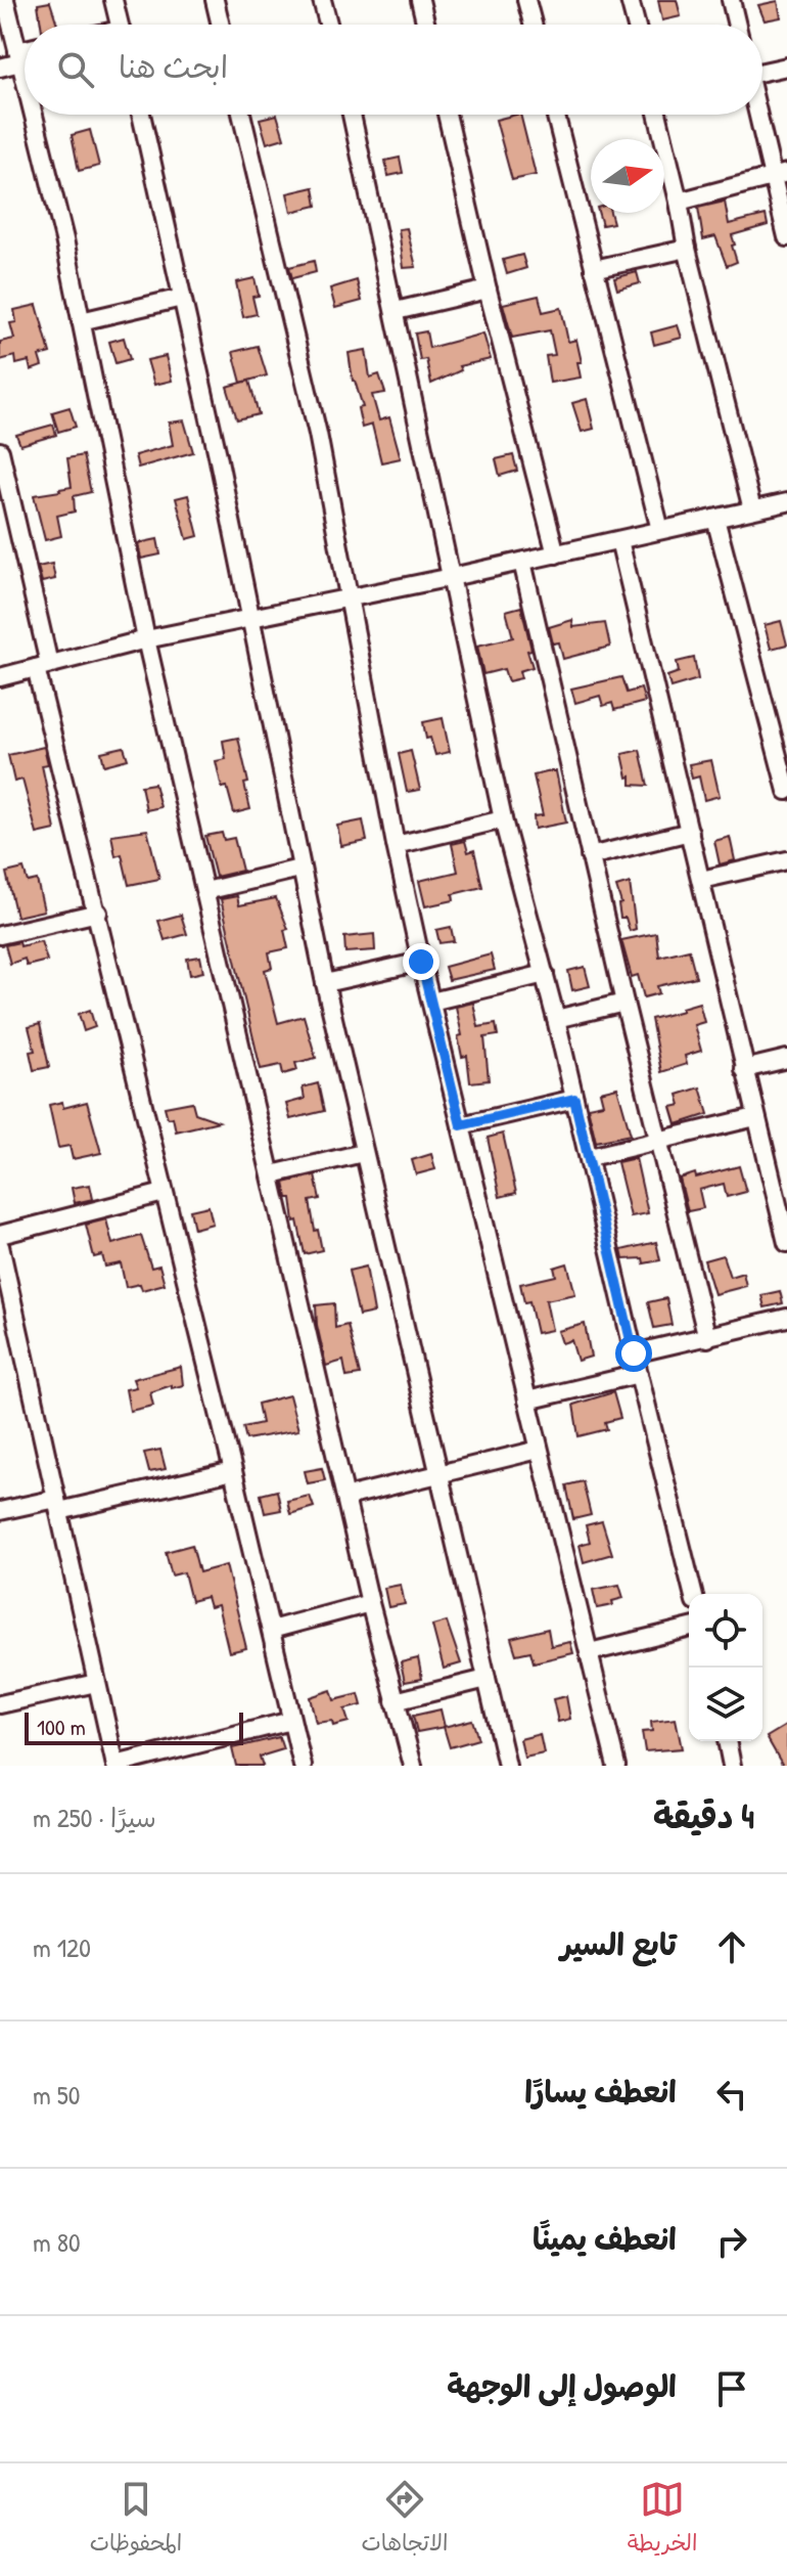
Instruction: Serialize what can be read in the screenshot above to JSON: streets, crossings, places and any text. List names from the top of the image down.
{
  "scale_bar": "100 m",
  "north": "right",
  "page": {
    "search": "ابحث هنا",
    "scale": "100 m",
    "heading": ["4 دقيقة", "سيرًا · 250 m"],
    "list": [
      ["تابع السير", "120 m"],
      ["انعطف يسارًا", "50 m"],
      ["انعطف يمينًا", "80 m"],
      "الوصول إلى الوجهة"
    ],
    "nav": ["الخريطة", "الاتجاهات", "المحفوظات"]
  }
}
